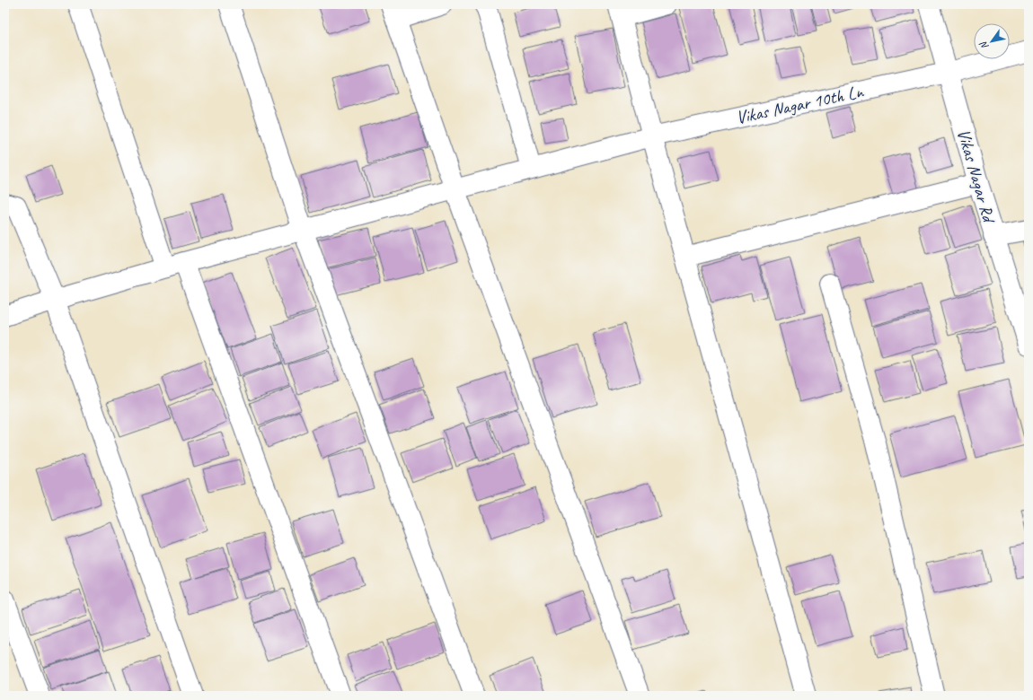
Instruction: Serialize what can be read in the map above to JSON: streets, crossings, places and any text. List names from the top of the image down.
{
  "streets": {
    "street": ["Vikas Nagar 10th Ln", "Vikas Nagar Rd"]
  },
  "crossings": [
    ["Vikas Nagar 10th Ln", "Vikas Nagar Rd"]
  ],
  "north": "bottom left"
}
